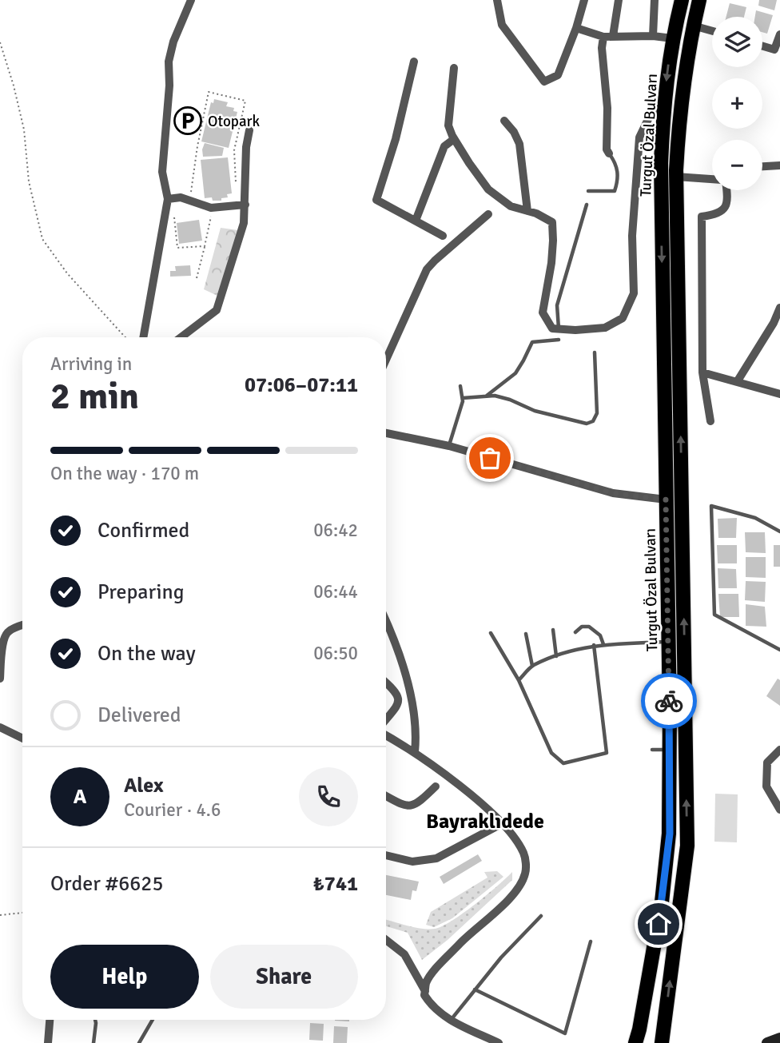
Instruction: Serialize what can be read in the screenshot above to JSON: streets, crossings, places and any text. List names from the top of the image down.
{
  "streets": {
    "highway": ["Turgut Özal Bulvarı"]
  },
  "districts": ["Bayraklıdede"],
  "places": {
    "parking": ["Otopark"]
  },
  "page": {
    "map_buttons": ["+", "−"],
    "heading": ["2 min", "Arriving in", "07:06–07:11"],
    "panel": [
      "Alex",
      "Courier · 4.6",
      "Order #6625",
      "₺741"
    ],
    "bar": "On the way · 170 m",
    "list": [
      ["Confirmed", "06:42"],
      ["Preparing", "06:44"],
      ["On the way", "06:50"],
      "Delivered"
    ],
    "round": "A",
    "buttons": ["Help", "Share"]
  }
}
